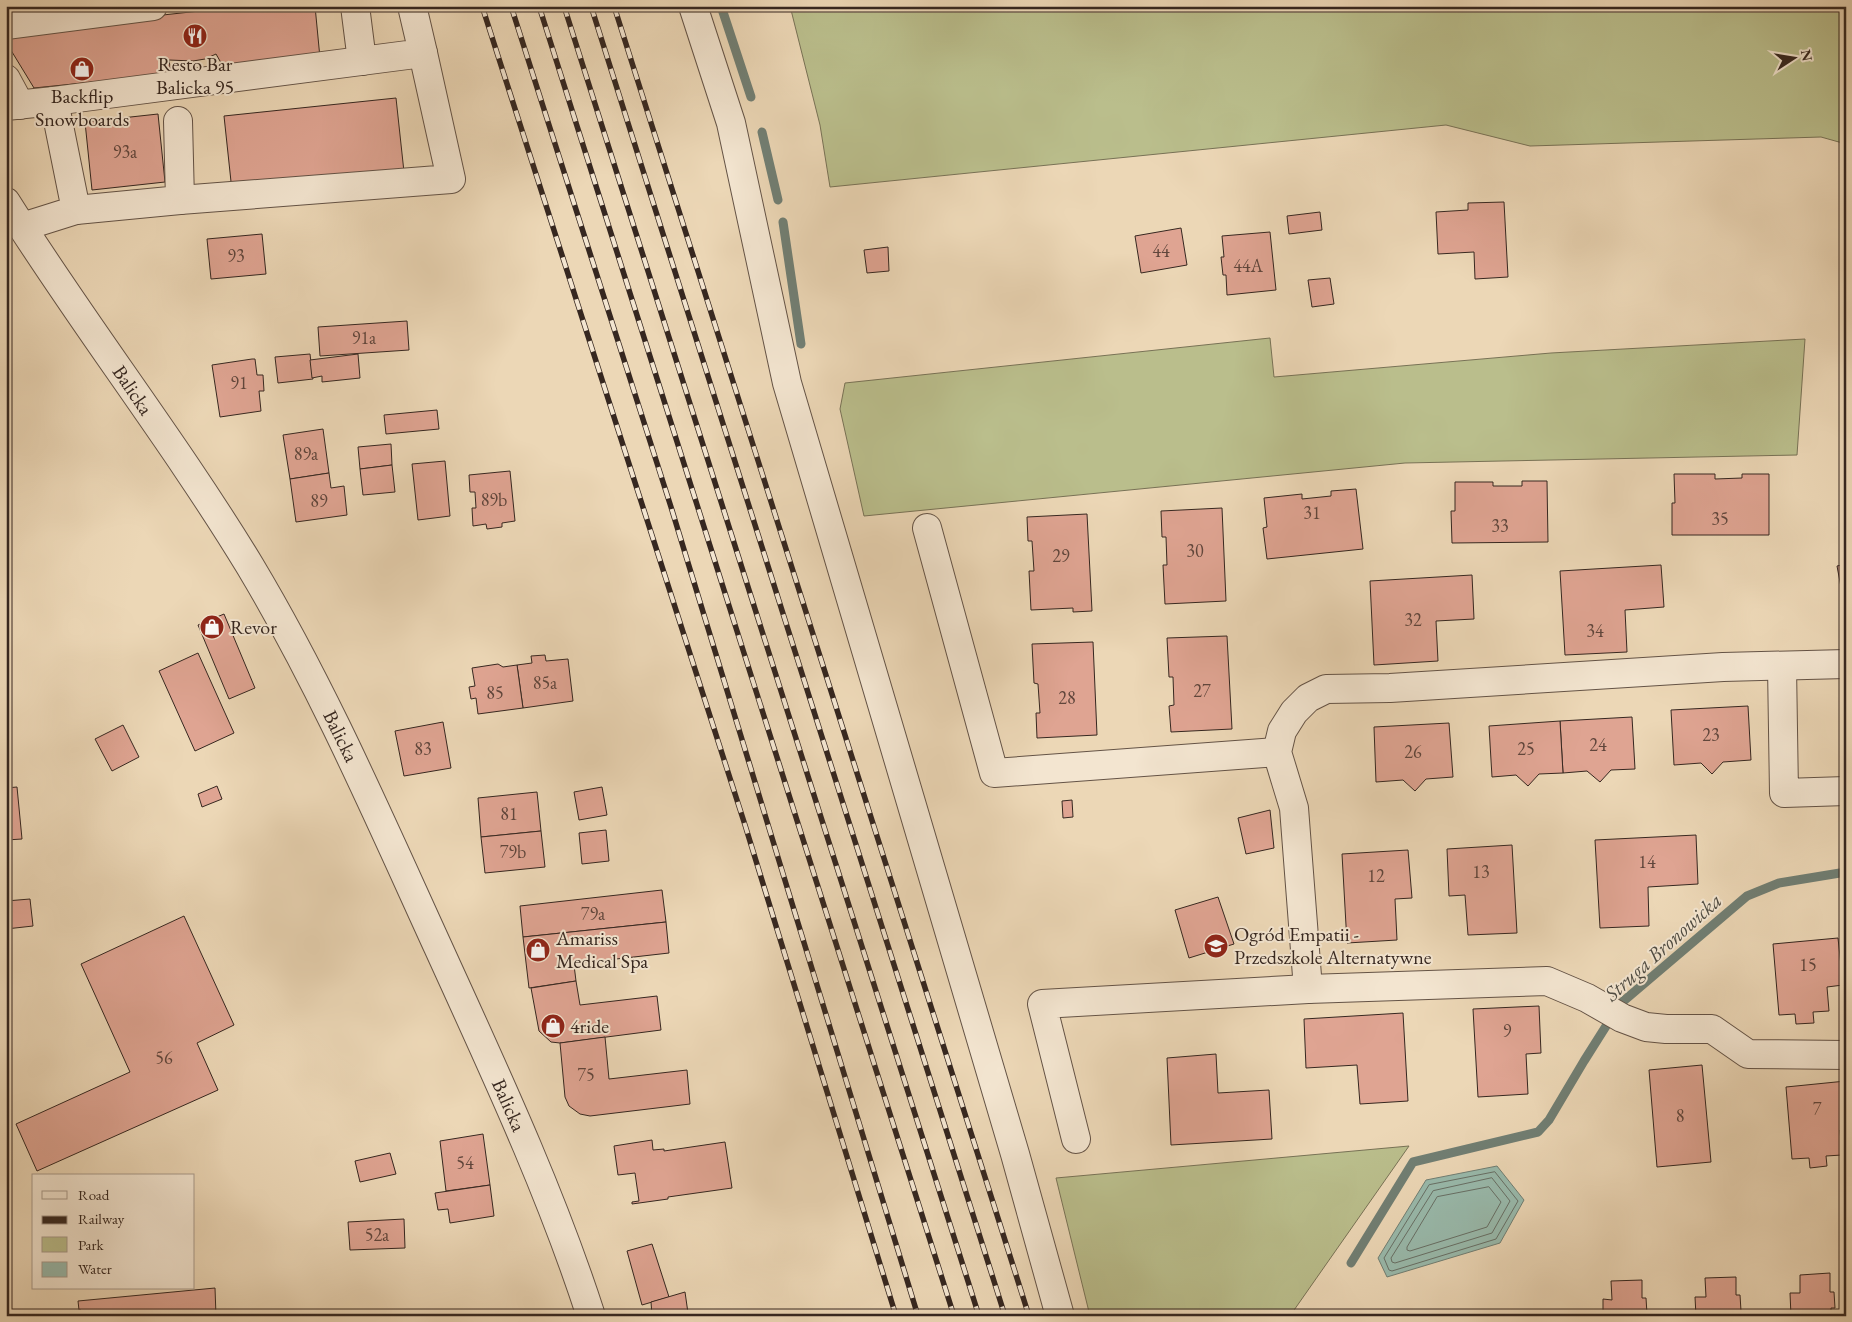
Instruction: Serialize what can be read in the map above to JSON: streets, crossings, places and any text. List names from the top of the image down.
{
  "streets": {
    "street": ["Balicka"]
  },
  "water": ["Struga Bronowicka"],
  "places": {
    "restaurant": ["Resto Bar Balicka 95"],
    "shop": [
      "Backflip Snowboards",
      "Revor",
      "Amariss Medical Spa",
      "4ride"
    ],
    "school or university": ["Ogród Empatii - Przedszkole Alternatywne"]
  },
  "house_numbers": [
    "93a",
    "44",
    "93",
    "44A",
    "91a",
    "91",
    "89a",
    "89b",
    "89",
    "31",
    "35",
    "33",
    "30",
    "29",
    "32",
    "34",
    "85a",
    "27",
    "85",
    "28",
    "23",
    "24",
    "83",
    "25",
    "26",
    "81",
    "79b",
    "14",
    "13",
    "12",
    "79a",
    "15",
    "9",
    "56",
    "75",
    "7",
    "8",
    "54",
    "52a"
  ],
  "legend": [
    "Road",
    "Railway",
    "Park",
    "Water"
  ],
  "north": "right"
}
